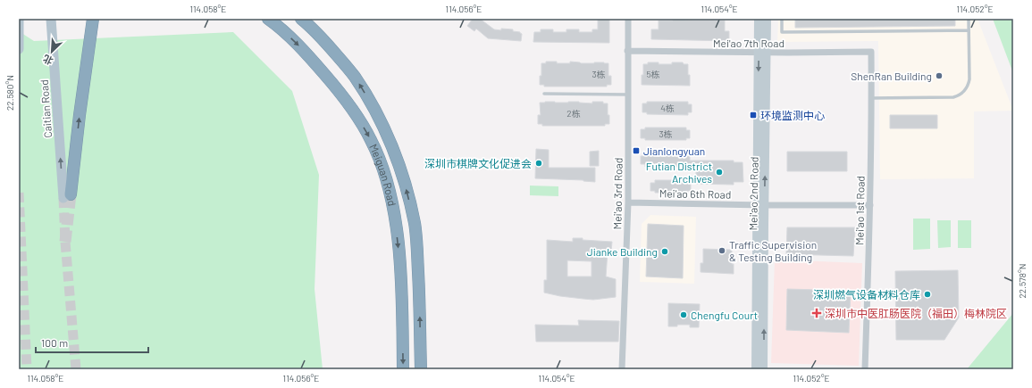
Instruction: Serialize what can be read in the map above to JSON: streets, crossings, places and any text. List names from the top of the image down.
{
  "streets": {
    "highway": ["Meiguan Road"],
    "main road": ["Caitian Road"],
    "street": [
      "Mei'ao 7th Road",
      "Mei'ao 3rd Road",
      "Mei'ao 6th Road",
      "Mei'ao 2nd Road",
      "Mei'ao 1st Road"
    ]
  },
  "crossings": [
    ["Mei'ao 7th Road", "Mei'ao 3rd Road"],
    ["Mei'ao 7th Road", "Mei'ao 2nd Road"],
    ["Mei'ao 7th Road", "Mei'ao 1st Road"],
    ["Mei'ao 3rd Road", "Mei'ao 6th Road"],
    ["Mei'ao 6th Road", "Mei'ao 2nd Road"],
    ["Mei'ao 6th Road", "Mei'ao 1st Road"]
  ],
  "one_way": ["Caitian Road"],
  "places": {
    "other": [
      "ShenRan Building",
      "深圳市棋牌文化促进会",
      "Futian District Archives",
      "Traffic Supervision & Testing Building",
      "Jianke Building",
      "深圳燃气设备材料仓库",
      "Chengfu Court"
    ],
    "transit": ["环境监测中心", "Jianlongyuan"],
    "health": ["深圳市中医肛肠医院（福田）梅林院区"]
  },
  "house_numbers": [
    "3栋",
    "5栋",
    "4栋",
    "2栋",
    "3栋"
  ],
  "scale_bar": "100 m",
  "north": "bottom left",
  "coordinates": [
    "114.058°E",
    "114.056°E",
    "114.054°E",
    "114.052°E",
    "22.580°N",
    "22.578°N"
  ]
}
